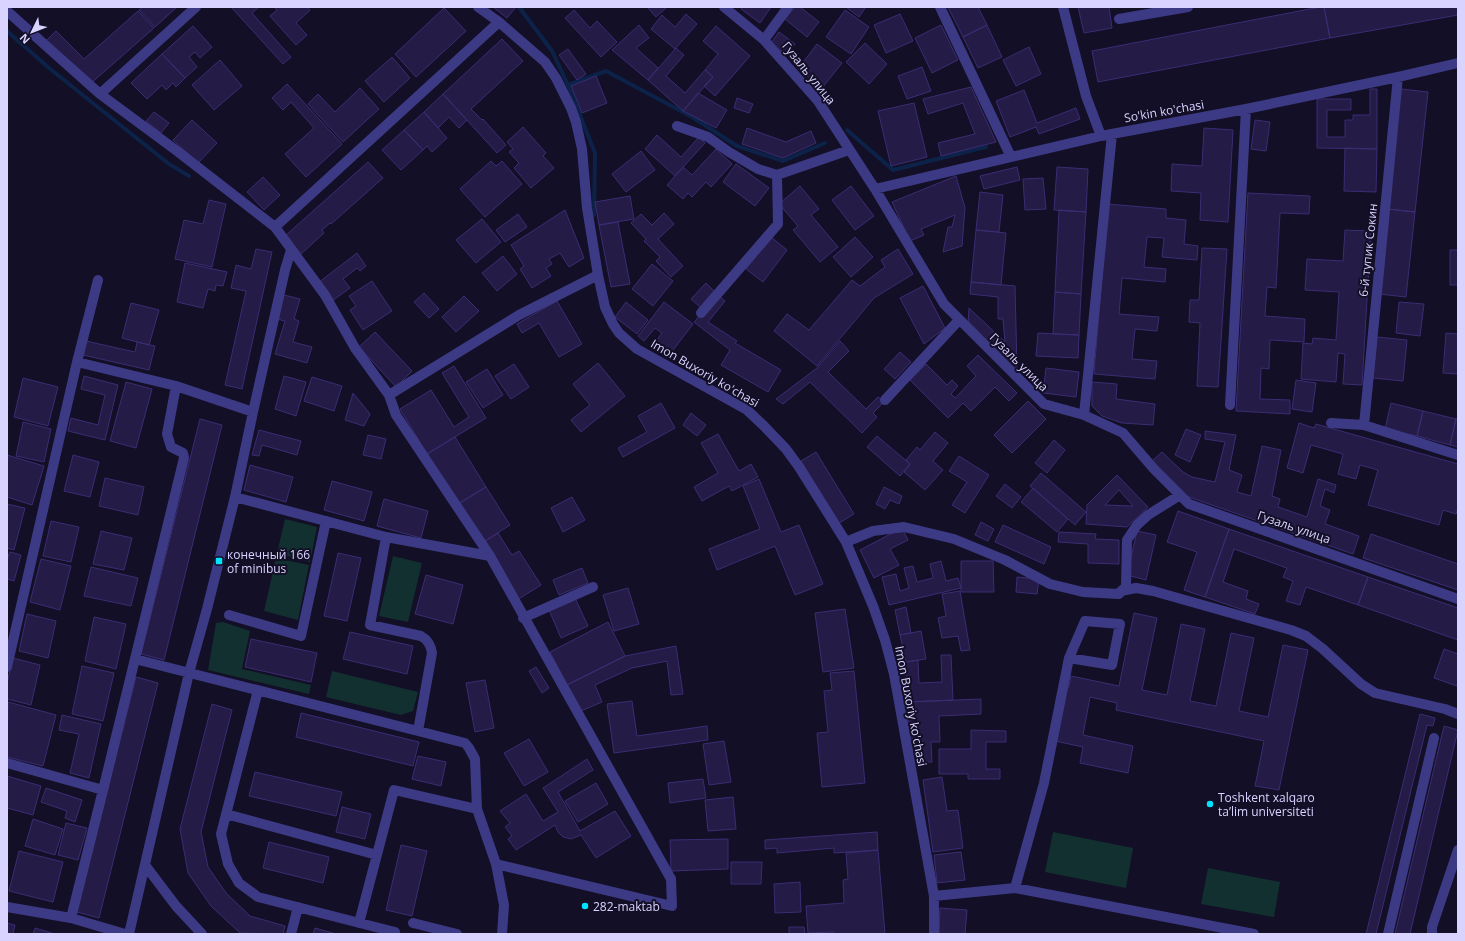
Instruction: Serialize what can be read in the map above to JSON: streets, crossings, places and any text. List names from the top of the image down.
{
  "streets": {
    "street": [
      "Гузаль улица",
      "So'kin ko'chasi",
      "6-й тупик Сокин",
      "Imon Buxoriy ko'chasi"
    ]
  },
  "crossings": [
    ["Гузаль улица", "So'kin ko'chasi"],
    ["So'kin ko'chasi", "6-й тупик Сокин"]
  ],
  "places": {
    "transit": ["конечный 166 of minibus"],
    "other": ["Toshkent xalqaro ta’lim universiteti", "282-maktab"]
  },
  "north": "bottom left"
}
